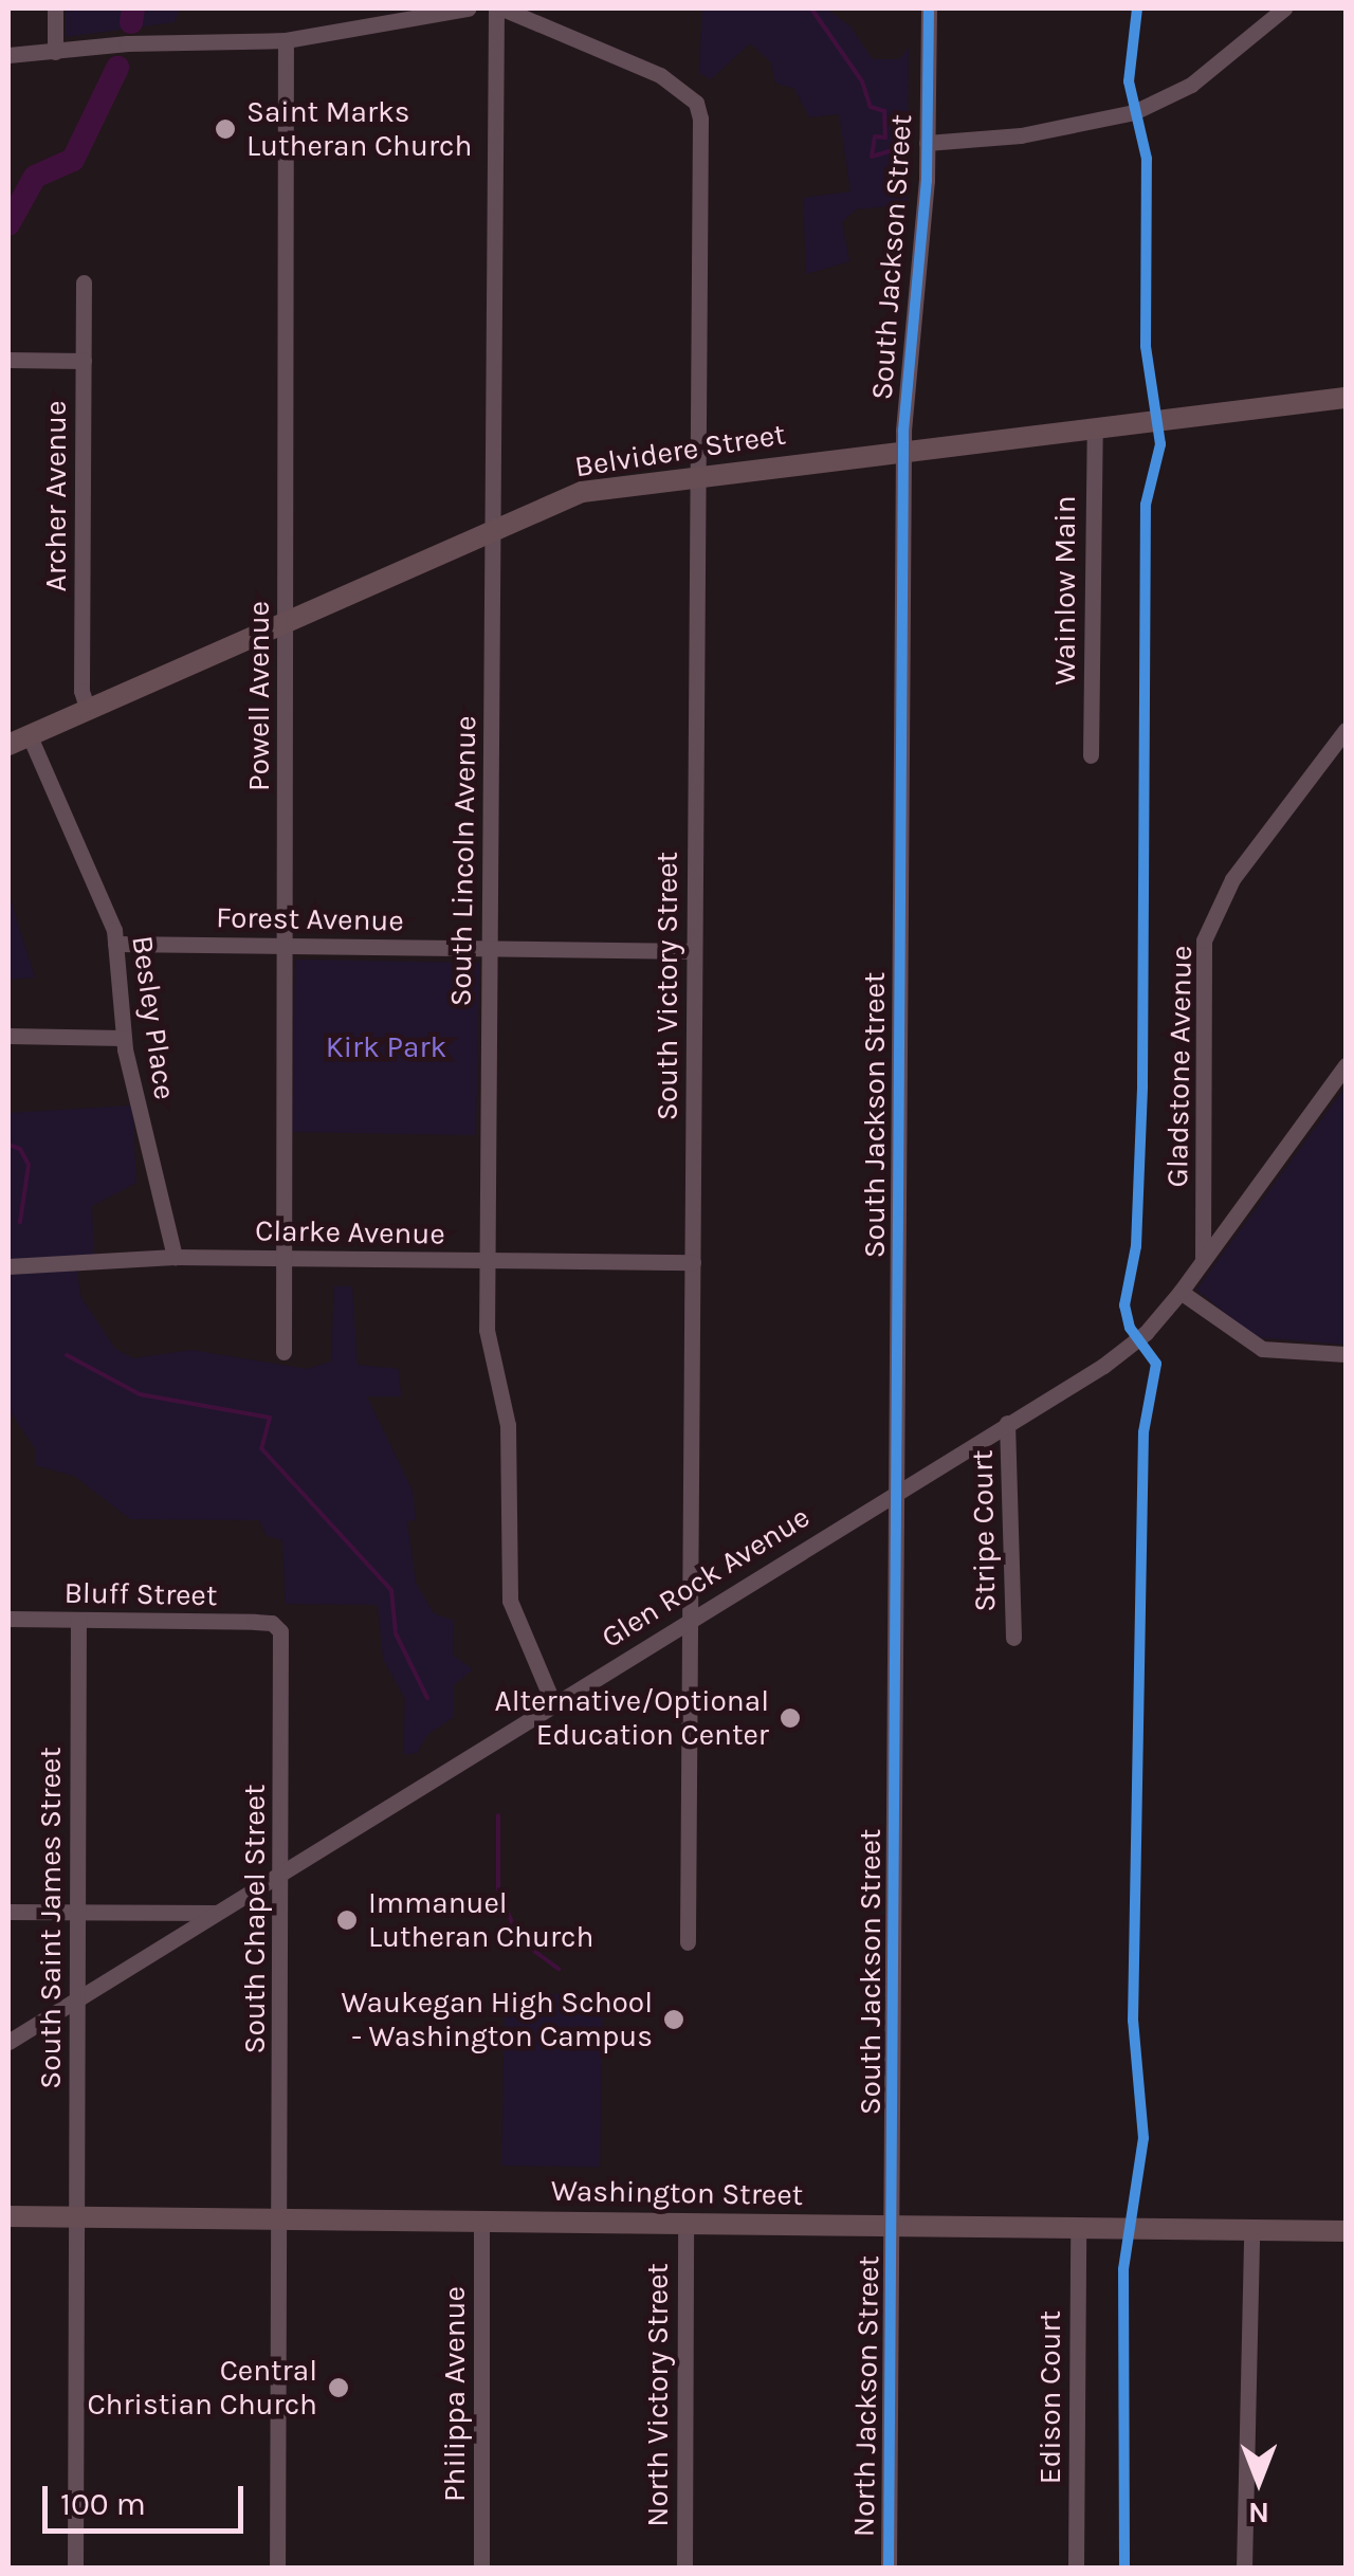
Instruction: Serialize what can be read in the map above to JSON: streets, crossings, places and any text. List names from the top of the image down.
{
  "streets": {
    "main road": ["Belvidere Street", "Washington Street"],
    "street": [
      "South Jackson Street",
      "Archer Avenue",
      "Wainlow Main",
      "Powell Avenue",
      "South Lincoln Avenue",
      "Forest Avenue",
      "South Victory Street",
      "Besley Place",
      "Gladstone Avenue",
      "Clarke Avenue",
      "Stripe Court",
      "Glen Rock Avenue",
      "Bluff Street",
      "South Saint James Street",
      "South Chapel Street",
      "Philippa Avenue",
      "North Victory Street",
      "North Jackson Street",
      "Edison Court"
    ]
  },
  "crossings": [
    ["South Jackson Street", "Belvidere Street"],
    ["South Jackson Street", "Glen Rock Avenue"],
    ["South Jackson Street", "Washington Street"],
    ["South Jackson Street", "North Jackson Street"],
    ["Belvidere Street", "Archer Avenue"],
    ["Belvidere Street", "Wainlow Main"],
    ["Belvidere Street", "Powell Avenue"],
    ["Belvidere Street", "South Lincoln Avenue"],
    ["Belvidere Street", "South Victory Street"],
    ["Belvidere Street", "Besley Place"],
    ["Powell Avenue", "Forest Avenue"],
    ["Powell Avenue", "Clarke Avenue"],
    ["South Lincoln Avenue", "Forest Avenue"],
    ["South Lincoln Avenue", "South Victory Street"],
    ["South Lincoln Avenue", "Clarke Avenue"],
    ["South Lincoln Avenue", "Glen Rock Avenue"],
    ["Forest Avenue", "South Victory Street"],
    ["Forest Avenue", "Besley Place"],
    ["South Victory Street", "Clarke Avenue"],
    ["South Victory Street", "Glen Rock Avenue"],
    ["Besley Place", "Clarke Avenue"],
    ["Gladstone Avenue", "Glen Rock Avenue"],
    ["Stripe Court", "Glen Rock Avenue"],
    ["Glen Rock Avenue", "South Saint James Street"],
    ["Glen Rock Avenue", "South Chapel Street"],
    ["Bluff Street", "South Saint James Street"],
    ["Bluff Street", "South Chapel Street"],
    ["South Saint James Street", "Washington Street"],
    ["South Chapel Street", "Washington Street"],
    ["Washington Street", "Philippa Avenue"],
    ["Washington Street", "North Victory Street"],
    ["Washington Street", "North Jackson Street"],
    ["Washington Street", "Edison Court"]
  ],
  "parks": ["Kirk Park"],
  "places": [
    "Saint Marks Lutheran Church",
    "Alternative/Optional Education Center",
    "Immanuel Lutheran Church",
    "Waukegan High School - Washington Campus",
    "Central Christian Church"
  ],
  "scale_bar": "100 m",
  "north": "bottom"
}
